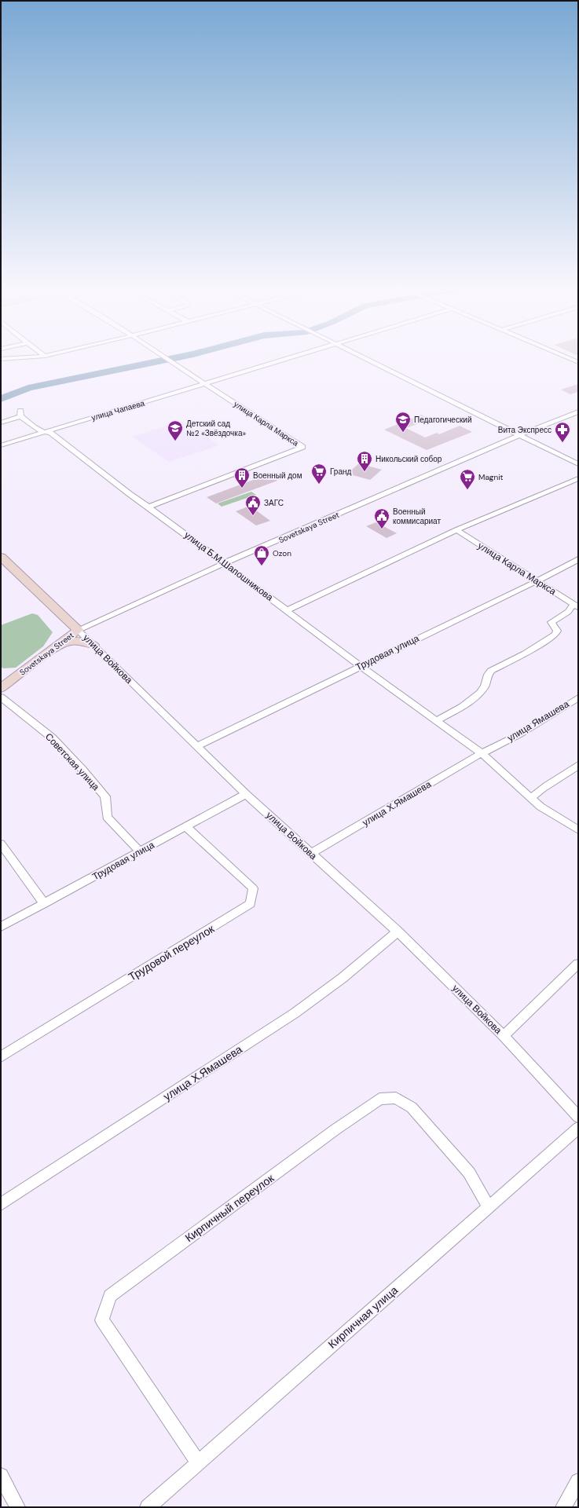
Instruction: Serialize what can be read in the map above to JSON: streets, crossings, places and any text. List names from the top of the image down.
{
  "streets": {
    "main road": ["Sovetskaya Street", "улица Войкова"],
    "street": [
      "улица Чапаева",
      "улица Карла Маркса",
      "улица Б.М.Шапошникова",
      "Трудовая улица",
      "улица Ямашева",
      "Советская улица",
      "улица Х.Ямашева",
      "Трудовой переулок",
      "Кирпичный переулок",
      "Кирпичная улица"
    ]
  },
  "crossings": [
    ["улица Чапаева", "улица Карла Маркса"],
    ["улица Чапаева", "улица Б.М.Шапошникова"],
    ["улица Карла Маркса", "улица Б.М.Шапошникова"],
    ["улица Карла Маркса", "Трудовая улица"],
    ["Sovetskaya Street", "улица Б.М.Шапошникова"],
    ["Sovetskaya Street", "улица Войкова"],
    ["улица Б.М.Шапошникова", "Трудовая улица"],
    ["улица Б.М.Шапошникова", "улица Ямашева"],
    ["улица Б.М.Шапошникова", "улица Х.Ямашева"],
    ["Трудовая улица", "улица Войкова"],
    ["Трудовая улица", "Советская улица"],
    ["Трудовая улица", "Трудовой переулок"],
    ["улица Войкова", "улица Х.Ямашева"],
    ["улица Ямашева", "улица Х.Ямашева"],
    ["Кирпичный переулок", "Кирпичная улица"]
  ],
  "places": {
    "school or university": ["Педагогический", "Детский сад №2 «Звёздочка»"],
    "pharmacy": ["Вита Экспресс"],
    "building": ["Никольский собор", "Военный дом"],
    "supermarket": ["Гранд", "Magnit"],
    "public building": ["ЗАГС", "Военный коммисариат"],
    "shop": ["Ozon"]
  }
}
